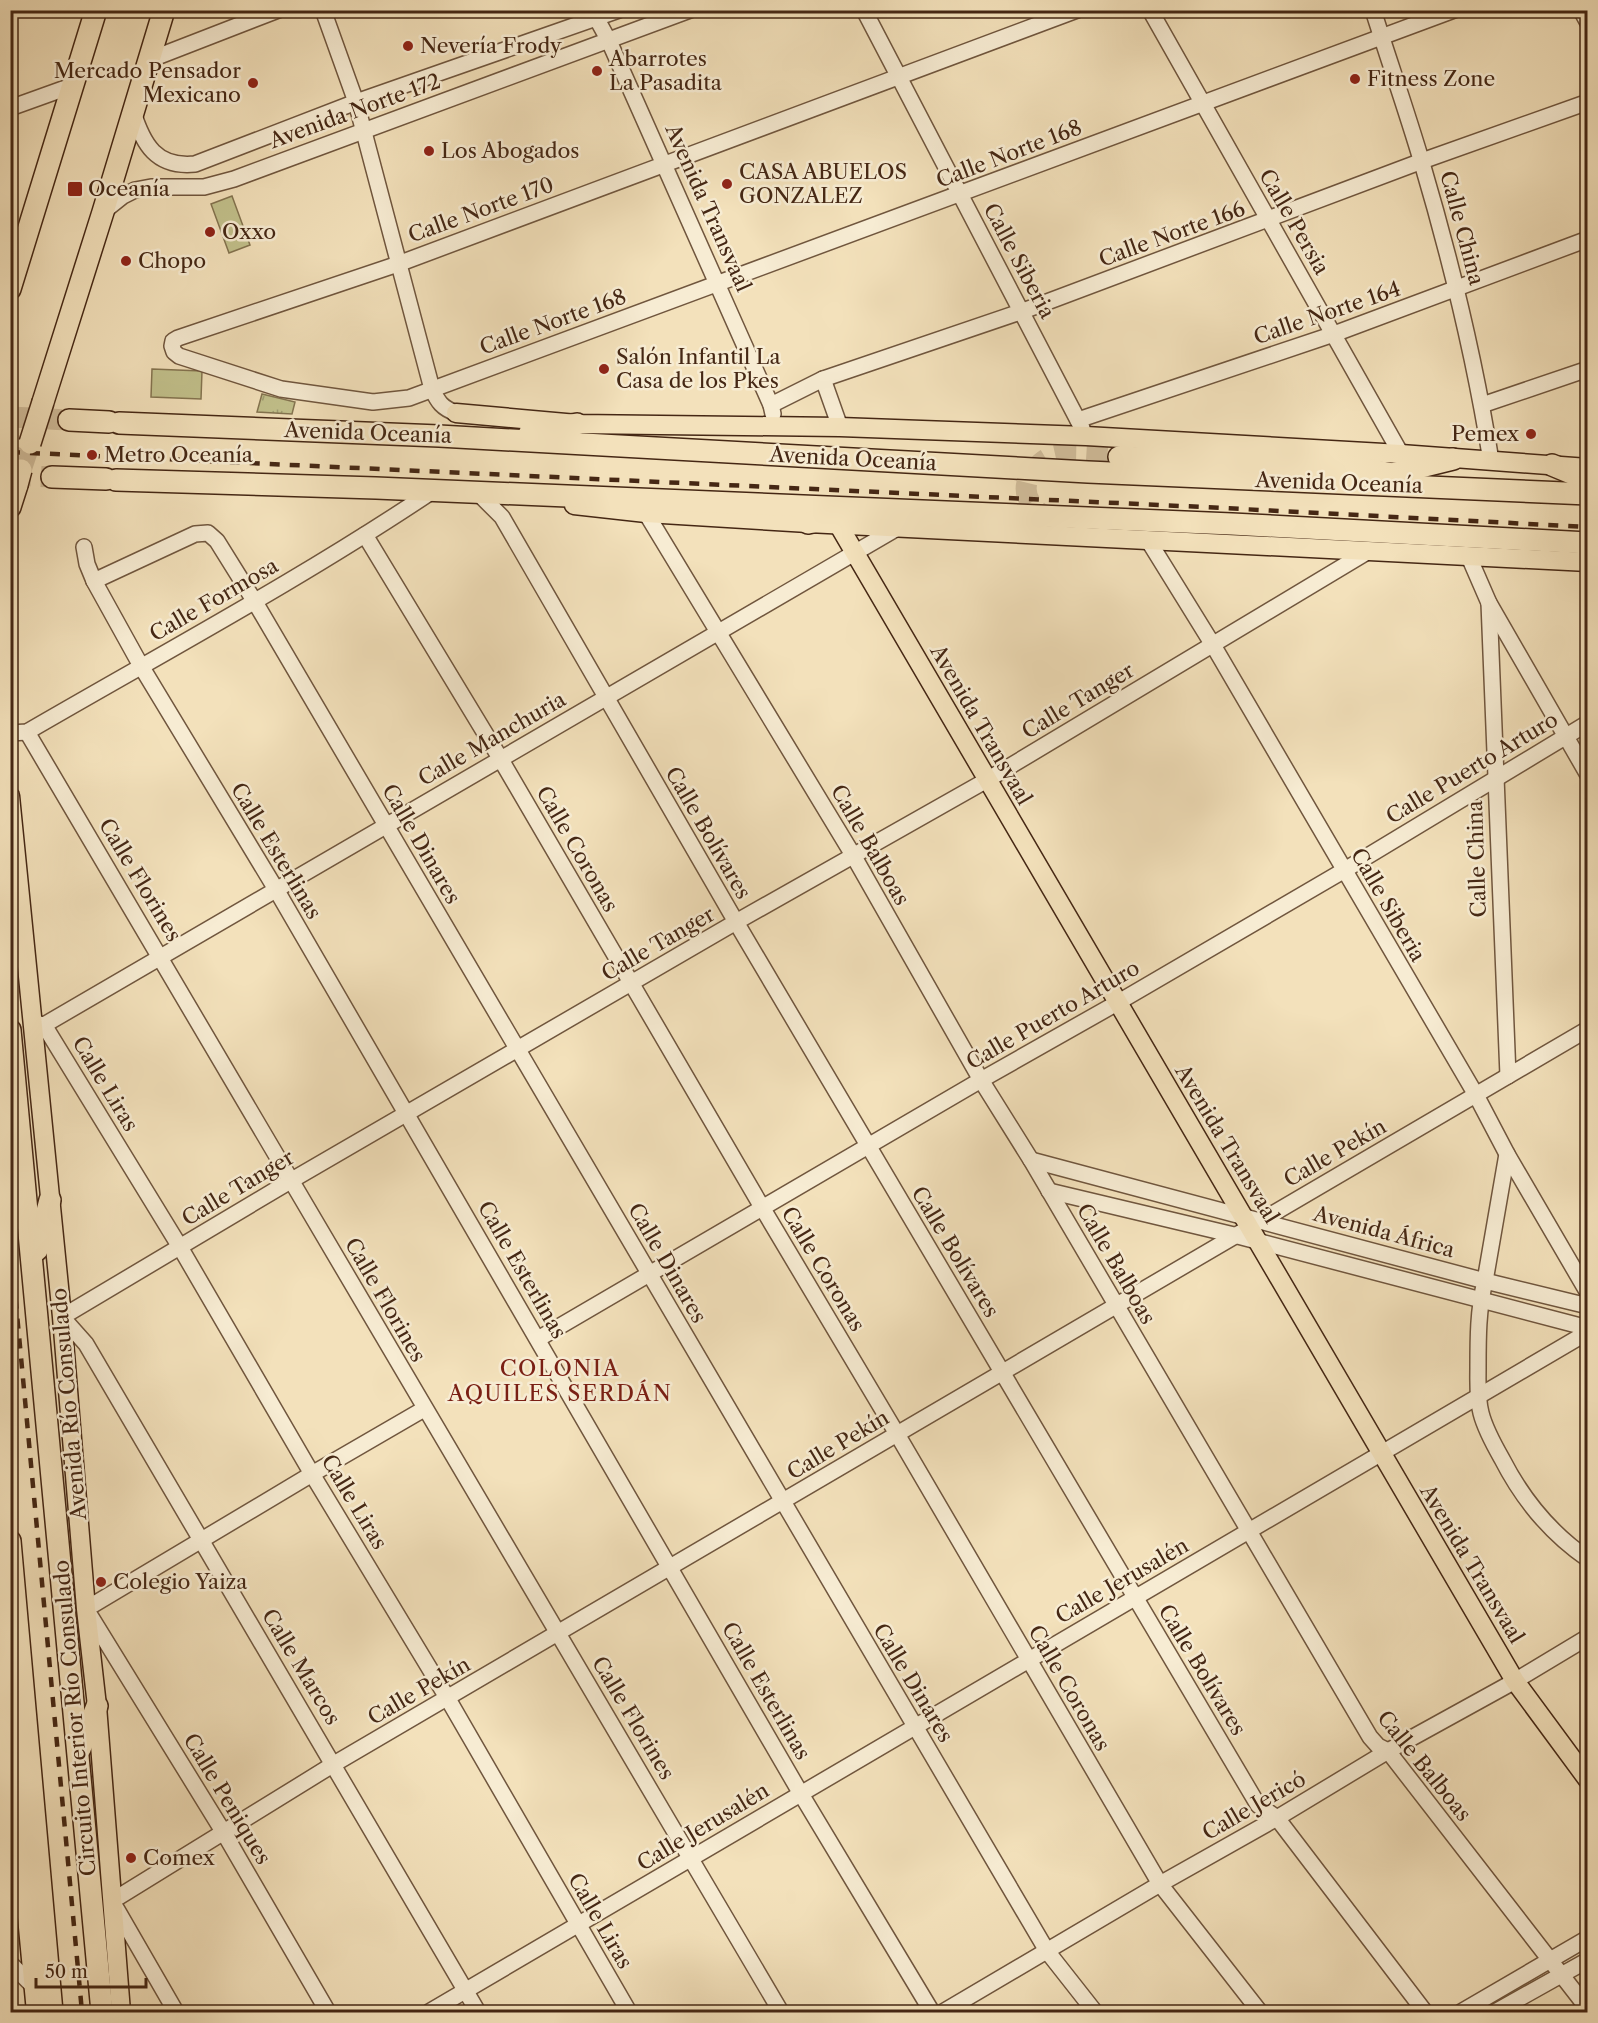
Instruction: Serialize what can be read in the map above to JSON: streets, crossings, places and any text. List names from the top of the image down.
{
  "streets": {
    "highway": ["Avenida Oceanía", "Circuito Interior Río Consulado"],
    "main road": ["Avenida Transvaal", "Avenida Río Consulado"],
    "street": [
      "Avenida Norte 172",
      "Calle Norte 168",
      "Calle Norte 170",
      "Calle Persia",
      "Calle China",
      "Calle Norte 166",
      "Calle Siberia",
      "Calle Norte 164",
      "Calle Formosa",
      "Calle Tanger",
      "Calle Manchuria",
      "Calle Puerto Arturo",
      "Calle Bolívares",
      "Calle Dinares",
      "Calle Balboas",
      "Calle Coronas",
      "Calle Esterlinas",
      "Calle Florines",
      "Calle Liras",
      "Calle Pekín",
      "Avenida África",
      "Calle Jerusalén",
      "Calle Marcos",
      "Calle Peniques",
      "Calle Jericó"
    ]
  },
  "crossings": [
    ["Avenida Norte 172", "Avenida Transvaal"],
    ["Calle Norte 168", "Avenida Transvaal"],
    ["Calle Norte 168", "Calle Norte 170"],
    ["Calle Norte 168", "Calle Persia"],
    ["Calle Norte 168", "Calle China"],
    ["Calle Norte 168", "Calle Siberia"],
    ["Avenida Transvaal", "Calle Norte 170"],
    ["Avenida Transvaal", "Calle Norte 166"],
    ["Avenida Transvaal", "Avenida Oceanía"],
    ["Avenida Transvaal", "Calle Tanger"],
    ["Avenida Transvaal", "Calle Manchuria"],
    ["Avenida Transvaal", "Calle Puerto Arturo"],
    ["Avenida Transvaal", "Calle Pekín"],
    ["Avenida Transvaal", "Avenida África"],
    ["Avenida Transvaal", "Calle Jerusalén"],
    ["Avenida Transvaal", "Calle Jericó"],
    ["Calle Norte 170", "Calle Siberia"],
    ["Calle Persia", "Calle Norte 166"],
    ["Calle Persia", "Calle Norte 164"],
    ["Calle Persia", "Avenida Oceanía"],
    ["Calle China", "Calle Norte 166"],
    ["Calle China", "Calle Norte 164"],
    ["Calle China", "Calle Puerto Arturo"],
    ["Calle China", "Calle Pekín"],
    ["Calle Norte 166", "Calle Siberia"],
    ["Calle Siberia", "Calle Norte 164"],
    ["Calle Siberia", "Avenida Oceanía"],
    ["Calle Siberia", "Calle Tanger"],
    ["Calle Siberia", "Calle Puerto Arturo"],
    ["Calle Siberia", "Calle Pekín"],
    ["Calle Norte 164", "Avenida Oceanía"],
    ["Calle Formosa", "Calle Dinares"],
    ["Calle Formosa", "Calle Coronas"],
    ["Calle Formosa", "Calle Esterlinas"],
    ["Calle Formosa", "Calle Florines"],
    ["Calle Tanger", "Calle Bolívares"],
    ["Calle Tanger", "Calle Dinares"],
    ["Calle Tanger", "Calle Balboas"],
    ["Calle Tanger", "Calle Coronas"],
    ["Calle Tanger", "Calle Esterlinas"],
    ["Calle Tanger", "Calle Florines"],
    ["Calle Tanger", "Calle Liras"],
    ["Calle Tanger", "Avenida Río Consulado"],
    ["Calle Tanger", "Calle Marcos"],
    ["Calle Manchuria", "Calle Bolívares"],
    ["Calle Manchuria", "Calle Dinares"],
    ["Calle Manchuria", "Calle Balboas"],
    ["Calle Manchuria", "Calle Coronas"],
    ["Calle Manchuria", "Calle Esterlinas"],
    ["Calle Manchuria", "Calle Florines"],
    ["Calle Manchuria", "Calle Liras"],
    ["Calle Manchuria", "Avenida Río Consulado"],
    ["Calle Puerto Arturo", "Calle Bolívares"],
    ["Calle Puerto Arturo", "Calle Dinares"],
    ["Calle Puerto Arturo", "Calle Balboas"],
    ["Calle Puerto Arturo", "Calle Coronas"],
    ["Calle Puerto Arturo", "Calle Esterlinas"],
    ["Calle Bolívares", "Calle Pekín"],
    ["Calle Bolívares", "Calle Jerusalén"],
    ["Calle Bolívares", "Calle Jericó"],
    ["Calle Dinares", "Calle Esterlinas"],
    ["Calle Dinares", "Calle Pekín"],
    ["Calle Dinares", "Calle Jerusalén"],
    ["Calle Dinares", "Calle Jericó"],
    ["Calle Balboas", "Calle Pekín"],
    ["Calle Balboas", "Avenida África"],
    ["Calle Balboas", "Calle Jerusalén"],
    ["Calle Balboas", "Calle Jericó"],
    ["Calle Coronas", "Calle Pekín"],
    ["Calle Coronas", "Calle Jerusalén"],
    ["Calle Coronas", "Calle Jericó"],
    ["Calle Esterlinas", "Calle Pekín"],
    ["Calle Esterlinas", "Calle Jerusalén"],
    ["Calle Florines", "Calle Pekín"],
    ["Calle Florines", "Calle Jerusalén"],
    ["Calle Liras", "Calle Pekín"],
    ["Calle Liras", "Avenida Río Consulado"],
    ["Calle Liras", "Calle Jerusalén"],
    ["Calle Pekín", "Avenida África"],
    ["Calle Pekín", "Avenida Río Consulado"],
    ["Calle Pekín", "Calle Marcos"],
    ["Calle Pekín", "Calle Peniques"],
    ["Avenida África", "Calle Jerusalén"],
    ["Avenida Río Consulado", "Calle Marcos"],
    ["Avenida Río Consulado", "Circuito Interior Río Consulado"],
    ["Avenida Río Consulado", "Calle Peniques"],
    ["Calle Jerusalén", "Calle Marcos"]
  ],
  "districts": ["COLONIA AQUILES SERDÁN"],
  "places": {
    "other": [
      "Nevería Frody",
      "Abarrotes La Pasadita",
      "Fitness Zone",
      "Mercado Pensador Mexicano",
      "Los Abogados",
      "CASA ABUELOS GONZALEZ",
      "Oxxo",
      "Chopo",
      "Salón Infantil La Casa de los Pkes",
      "Pemex",
      "Metro Oceanía",
      "Colegio Yaiza",
      "Comex"
    ],
    "transit": ["Oceanía"]
  },
  "scale_bar": "50 m"
}
